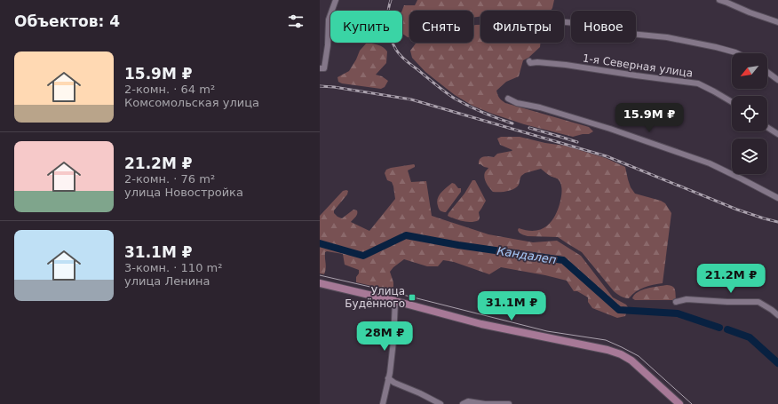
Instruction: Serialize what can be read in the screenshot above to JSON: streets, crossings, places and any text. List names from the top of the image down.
{
  "streets": {
    "street": ["1-я Северная улица"]
  },
  "water": ["Кандалеп"],
  "places": {
    "transit": ["Улица Будённого"]
  },
  "north": "bottom left",
  "page": {
    "heading": "Объектов: 4",
    "chip": [
      "Купить",
      "Снять",
      "Фильтры",
      "Новое"
    ],
    "list": [
      {
        "name": "15.9M ₽",
        "note": "2-комн. · 64 m² · Комсомольская улица"
      },
      {
        "name": "21.2M ₽",
        "note": "2-комн. · 76 m² · улица Новостройка"
      },
      {
        "name": "31.1M ₽",
        "note": "3-комн. · 110 m² · улица Ленина"
      }
    ],
    "price": [
      "15.9M ₽",
      "21.2M ₽",
      "31.1M ₽",
      "28M ₽"
    ]
  }
}
